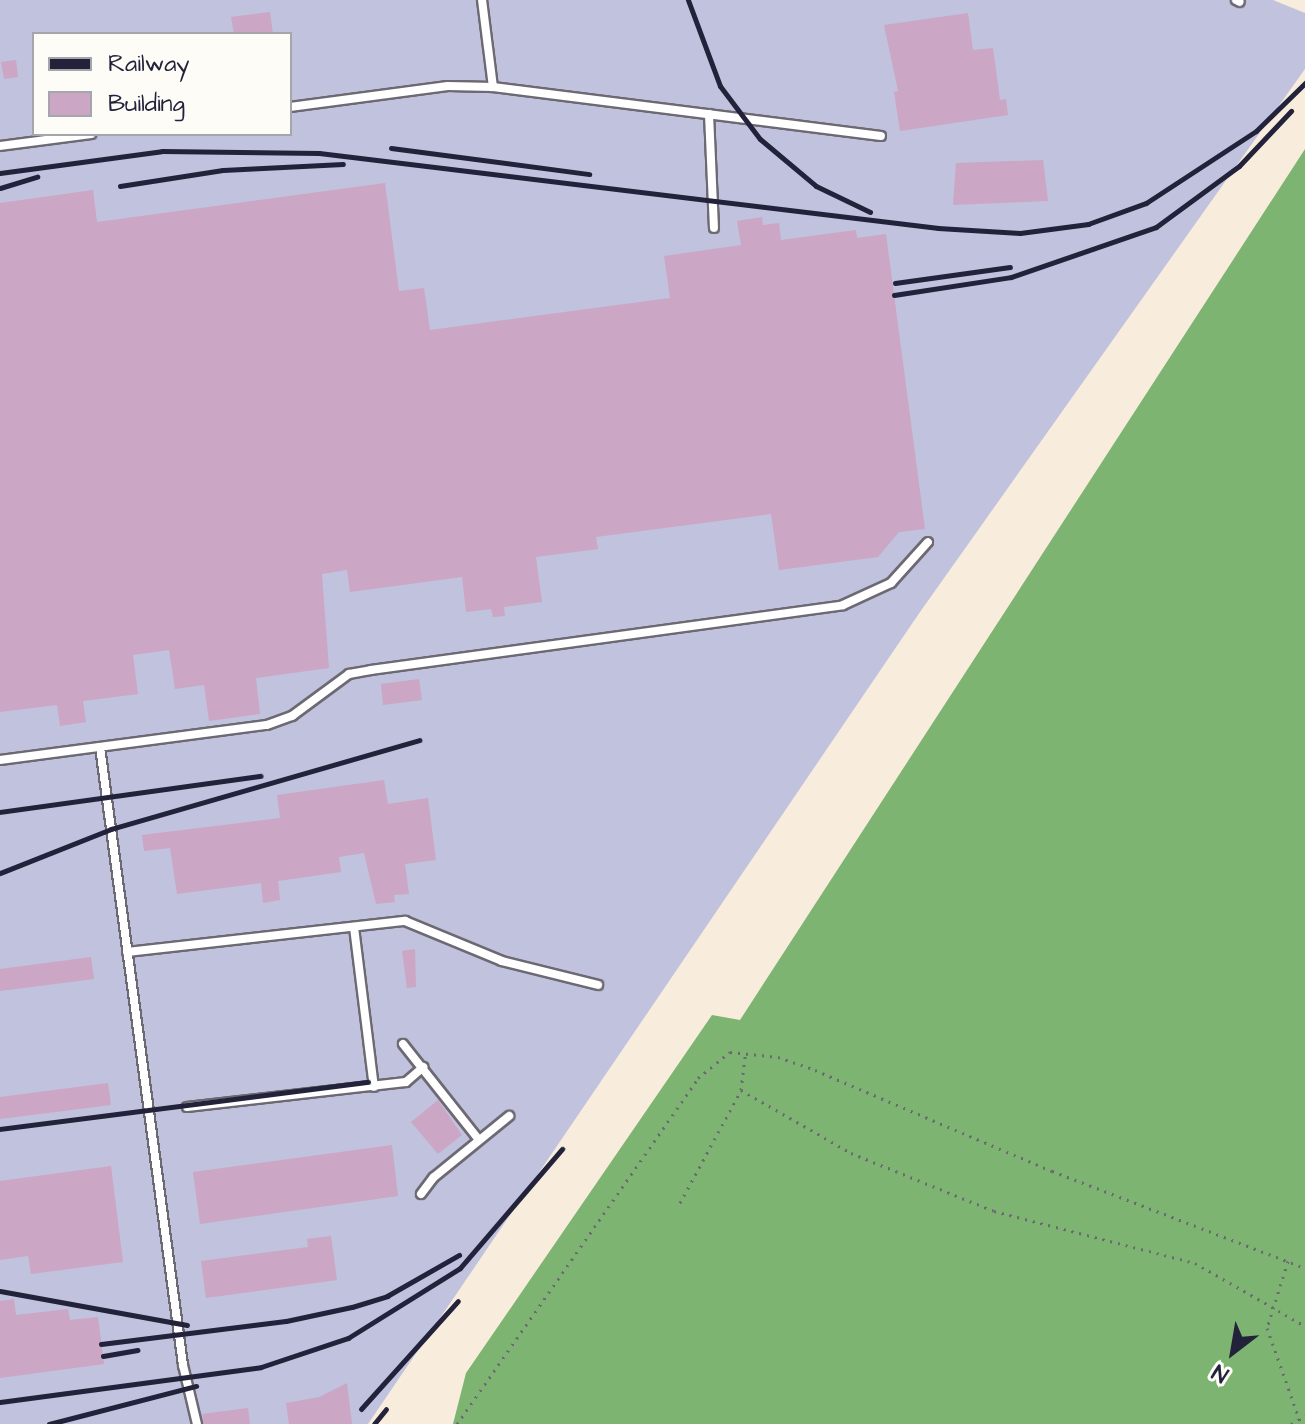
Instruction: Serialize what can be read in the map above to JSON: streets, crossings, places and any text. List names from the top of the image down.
{
  "legend": ["Railway", "Building"],
  "north": "bottom left"
}
